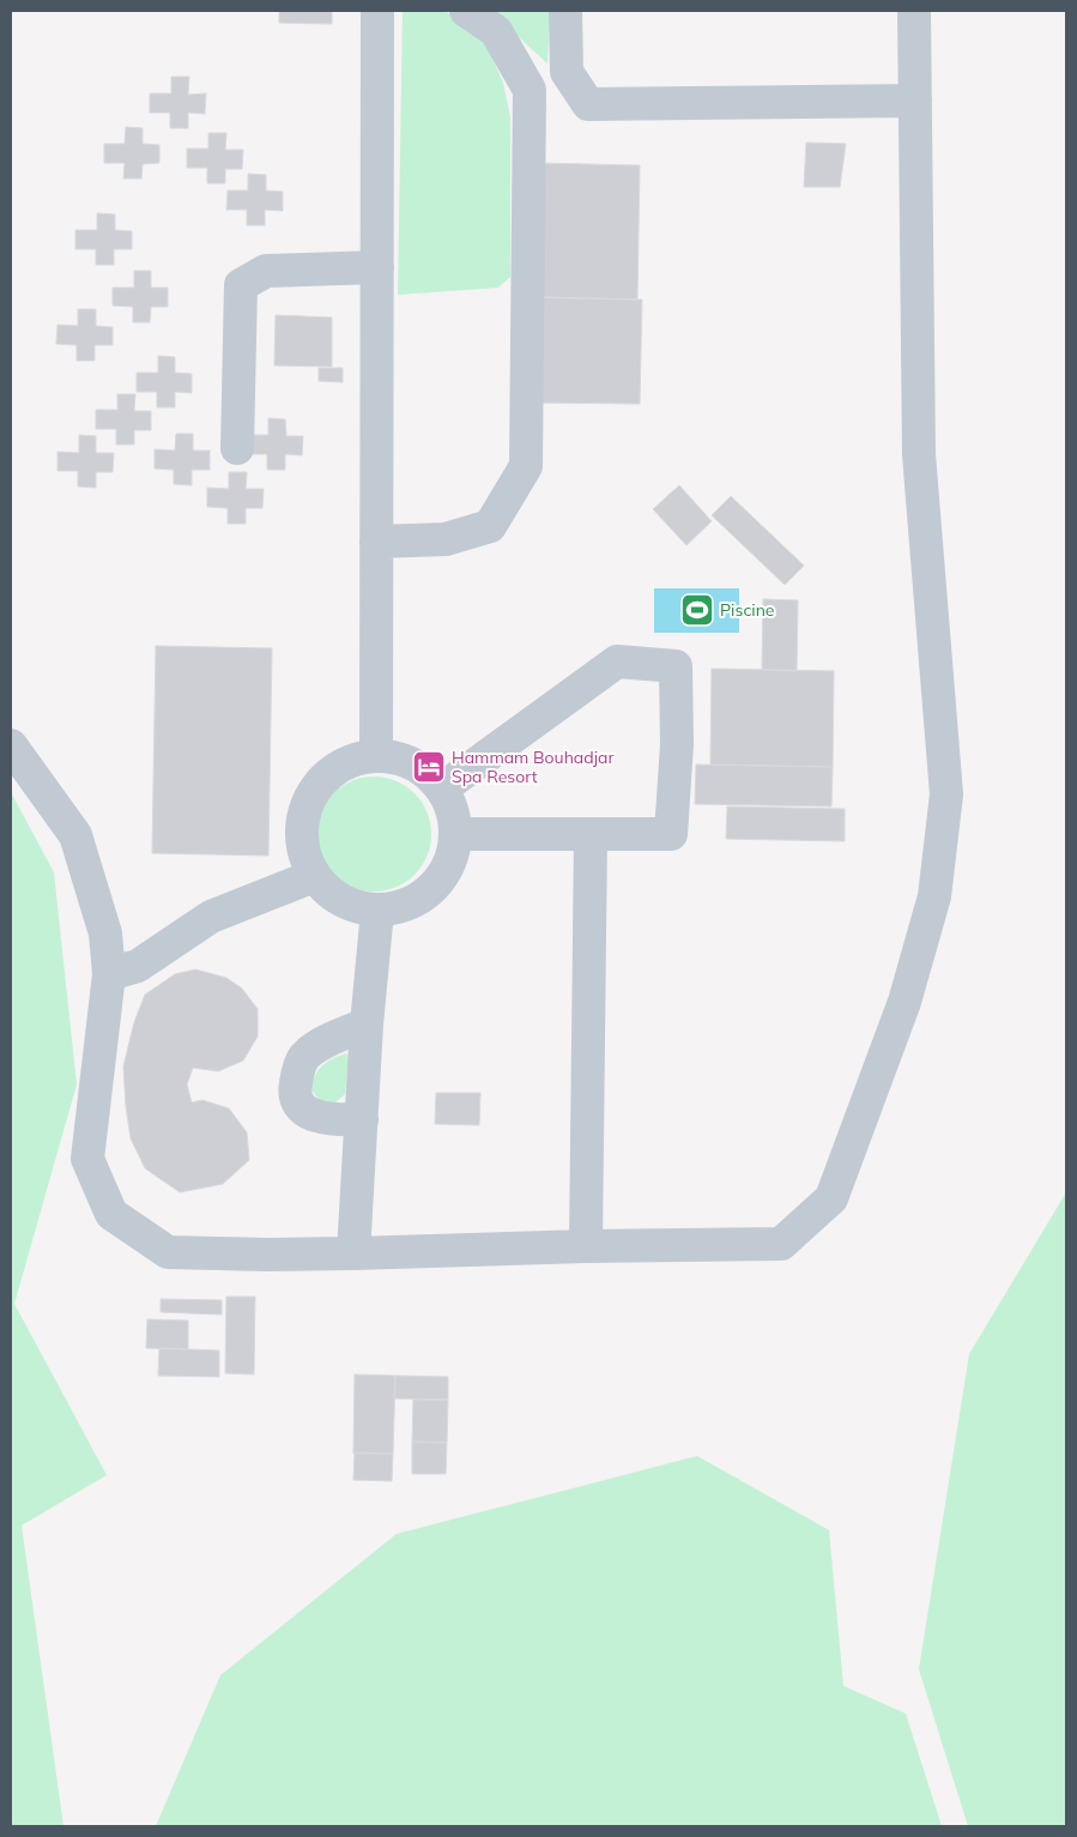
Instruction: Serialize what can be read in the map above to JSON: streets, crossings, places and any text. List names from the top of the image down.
{
  "places": {
    "sports": ["Piscine"],
    "hotel": ["Hammam Bouhadjar Spa Resort"]
  }
}
